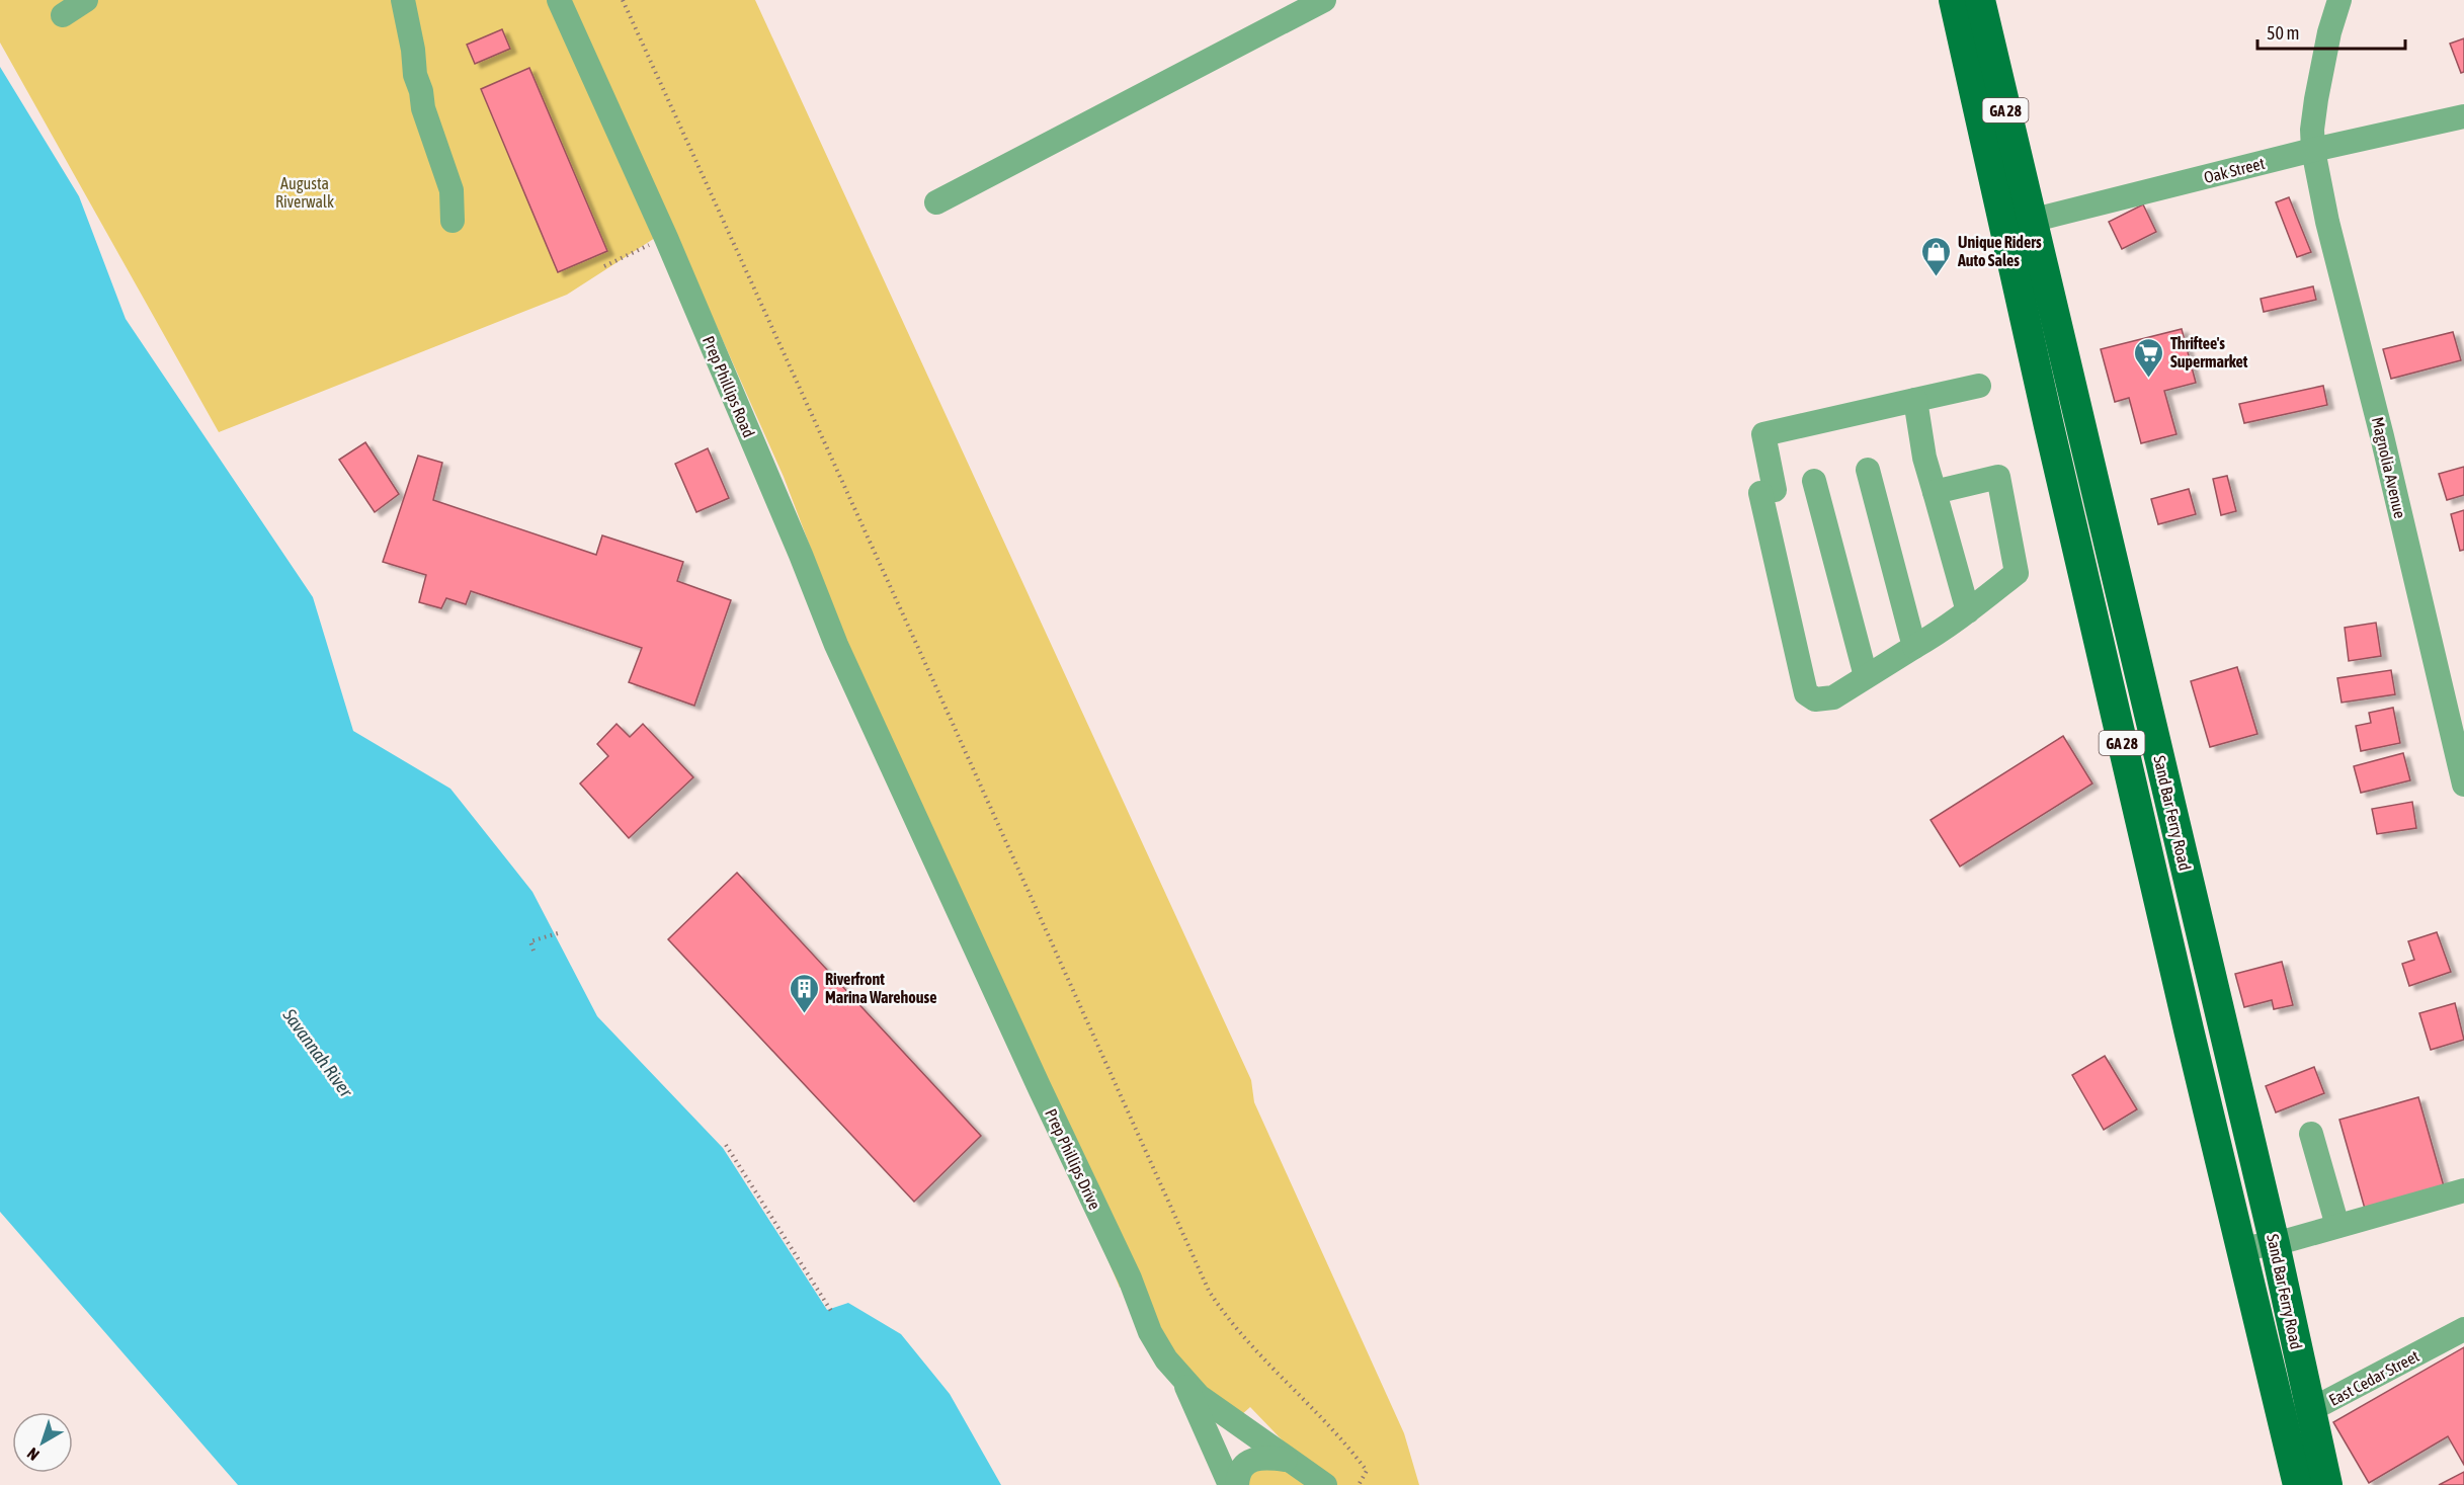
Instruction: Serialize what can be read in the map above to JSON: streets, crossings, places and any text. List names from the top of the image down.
{
  "streets": {
    "main road": ["GA 28", "Sand Bar Ferry Road"],
    "street": [
      "Oak Street",
      "Prep Phillips Road",
      "Magnolia Avenue",
      "Prep Phillips Drive",
      "East Cedar Street"
    ]
  },
  "crossings": [
    ["Oak Street", "Magnolia Avenue"],
    ["Oak Street", "Sand Bar Ferry Road"],
    ["Prep Phillips Road", "Prep Phillips Drive"],
    ["Sand Bar Ferry Road", "East Cedar Street"]
  ],
  "water": ["Savannah River"],
  "parks": ["Augusta Riverwalk"],
  "places": {
    "shop": ["Unique Riders Auto Sales"],
    "supermarket": ["Thriftee's Supermarket"],
    "building": ["Riverfront Marina Warehouse"]
  },
  "scale_bar": "50 m",
  "north": "bottom left"
}
